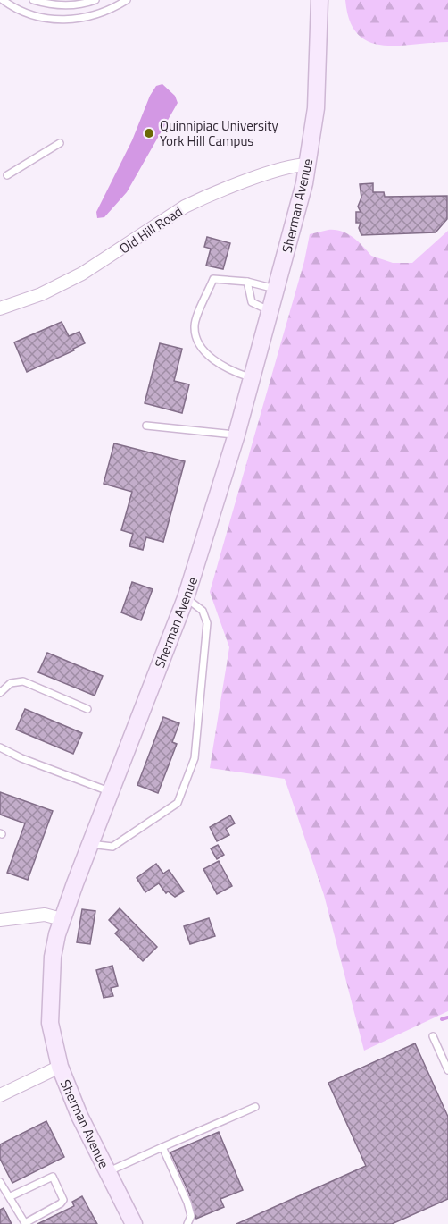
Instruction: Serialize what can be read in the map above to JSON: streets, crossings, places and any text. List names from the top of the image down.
{
  "streets": {
    "main road": ["Sherman Avenue"],
    "street": ["Old Hill Road"]
  },
  "crossings": [
    ["Sherman Avenue", "Old Hill Road"]
  ],
  "places": ["Quinnipiac University York Hill Campus"]
}
